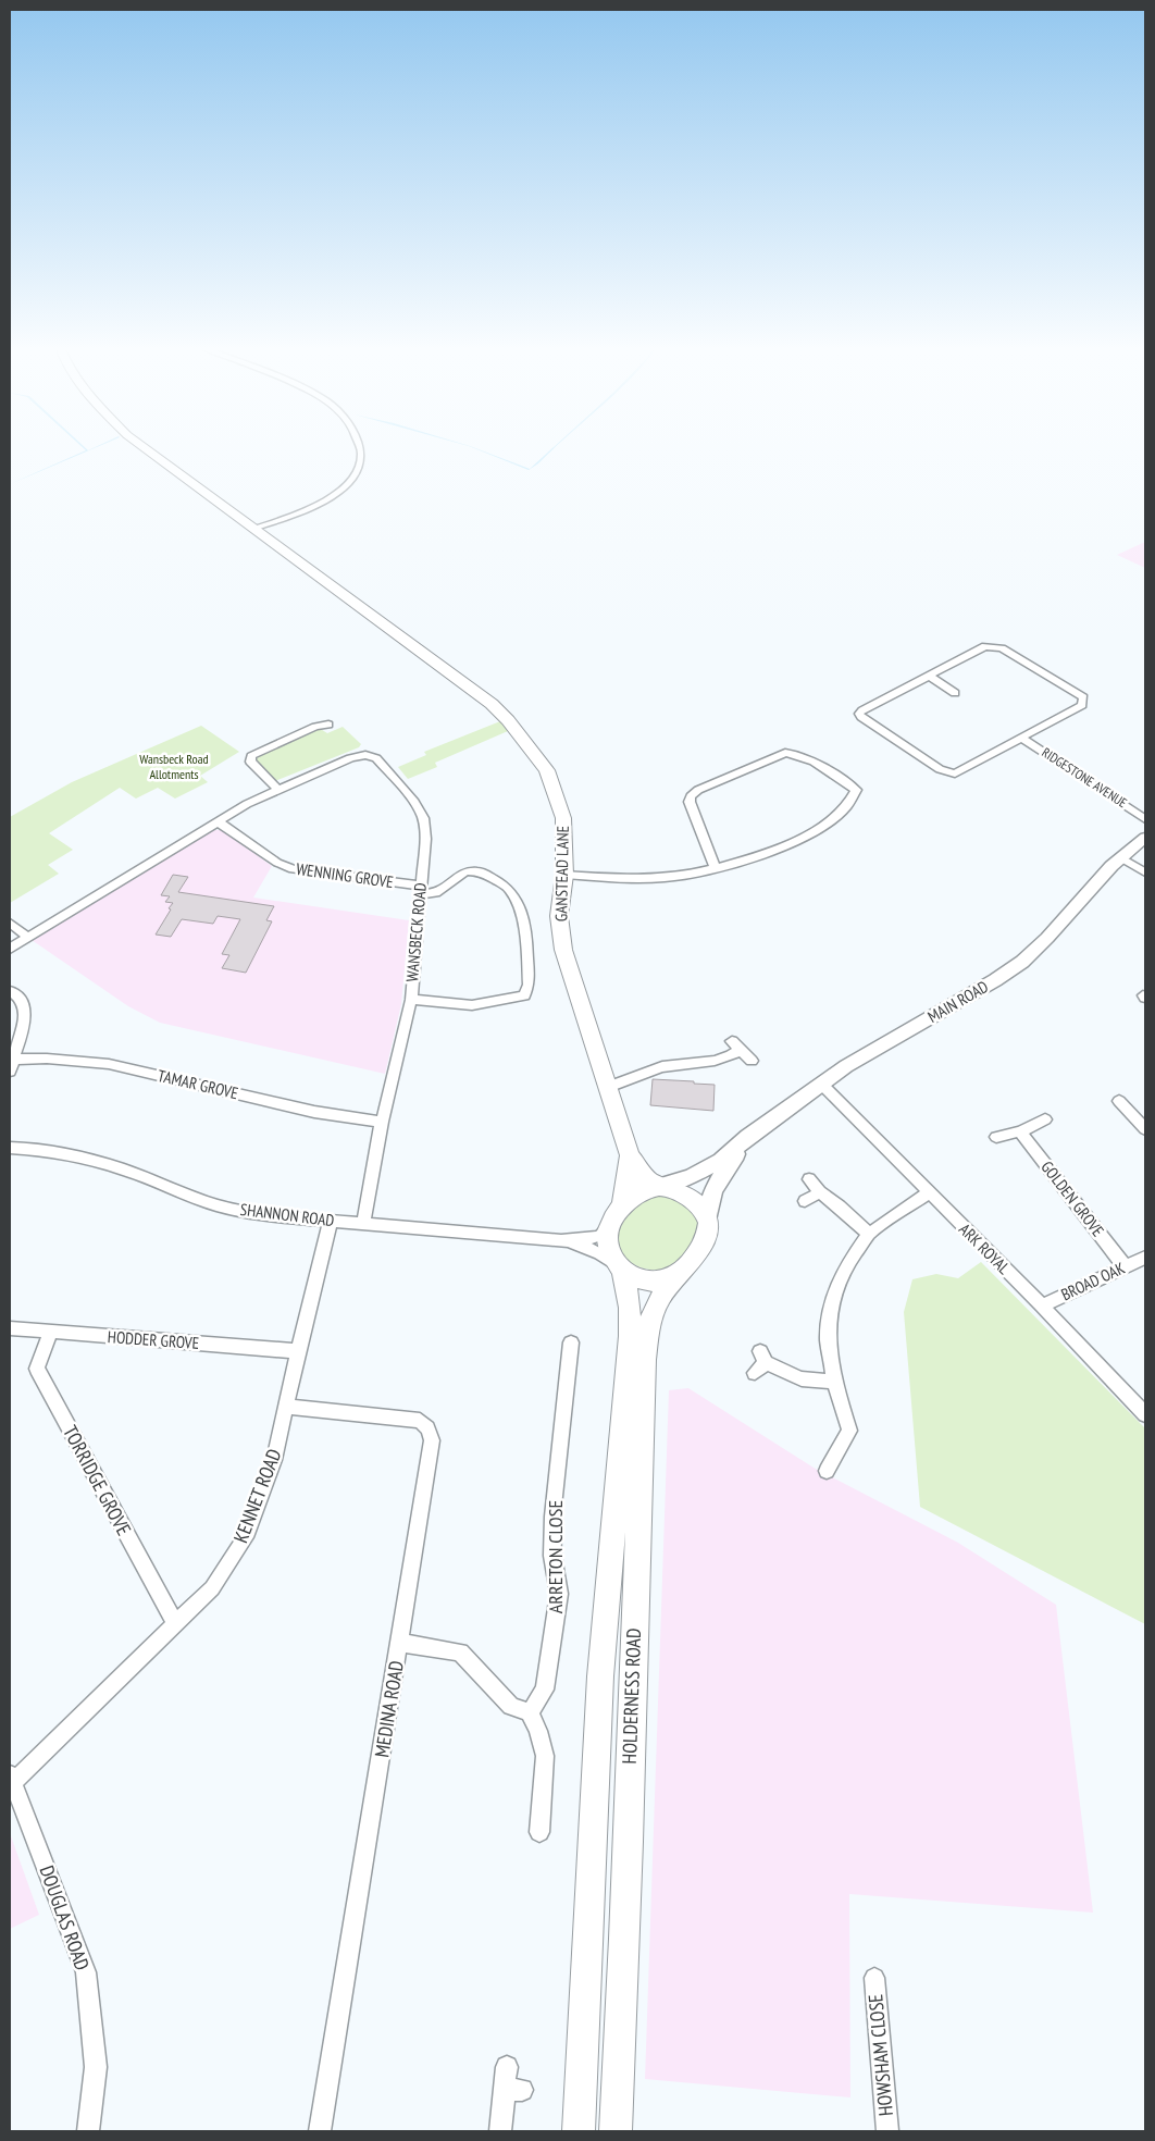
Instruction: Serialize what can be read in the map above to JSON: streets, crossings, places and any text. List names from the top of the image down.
{
  "streets": {
    "highway": ["GANSTEAD LANE", "HOLDERNESS ROAD"],
    "main road": ["MAIN ROAD"],
    "street": [
      "RIDGESTONE AVENUE",
      "WENNING GROVE",
      "WANSBECK ROAD",
      "TAMAR GROVE",
      "GOLDEN GROVE",
      "SHANNON ROAD",
      "ARK ROYAL",
      "BROAD OAK",
      "HODDER GROVE",
      "TORRIDGE GROVE",
      "KENNET ROAD",
      "ARRETON CLOSE",
      "MEDINA ROAD",
      "DOUGLAS ROAD",
      "HOWSHAM CLOSE"
    ]
  },
  "crossings": [
    ["GANSTEAD LANE", "MAIN ROAD"],
    ["GANSTEAD LANE", "SHANNON ROAD"],
    ["GANSTEAD LANE", "HOLDERNESS ROAD"],
    ["WENNING GROVE", "WANSBECK ROAD"],
    ["WANSBECK ROAD", "TAMAR GROVE"],
    ["WANSBECK ROAD", "SHANNON ROAD"],
    ["MAIN ROAD", "SHANNON ROAD"],
    ["MAIN ROAD", "ARK ROYAL"],
    ["MAIN ROAD", "HOLDERNESS ROAD"],
    ["GOLDEN GROVE", "BROAD OAK"],
    ["SHANNON ROAD", "KENNET ROAD"],
    ["SHANNON ROAD", "HOLDERNESS ROAD"],
    ["ARK ROYAL", "BROAD OAK"],
    ["HODDER GROVE", "TORRIDGE GROVE"],
    ["HODDER GROVE", "KENNET ROAD"],
    ["TORRIDGE GROVE", "KENNET ROAD"],
    ["KENNET ROAD", "MEDINA ROAD"],
    ["KENNET ROAD", "DOUGLAS ROAD"]
  ],
  "parks": ["Wansbeck Road Allotments"]
}
